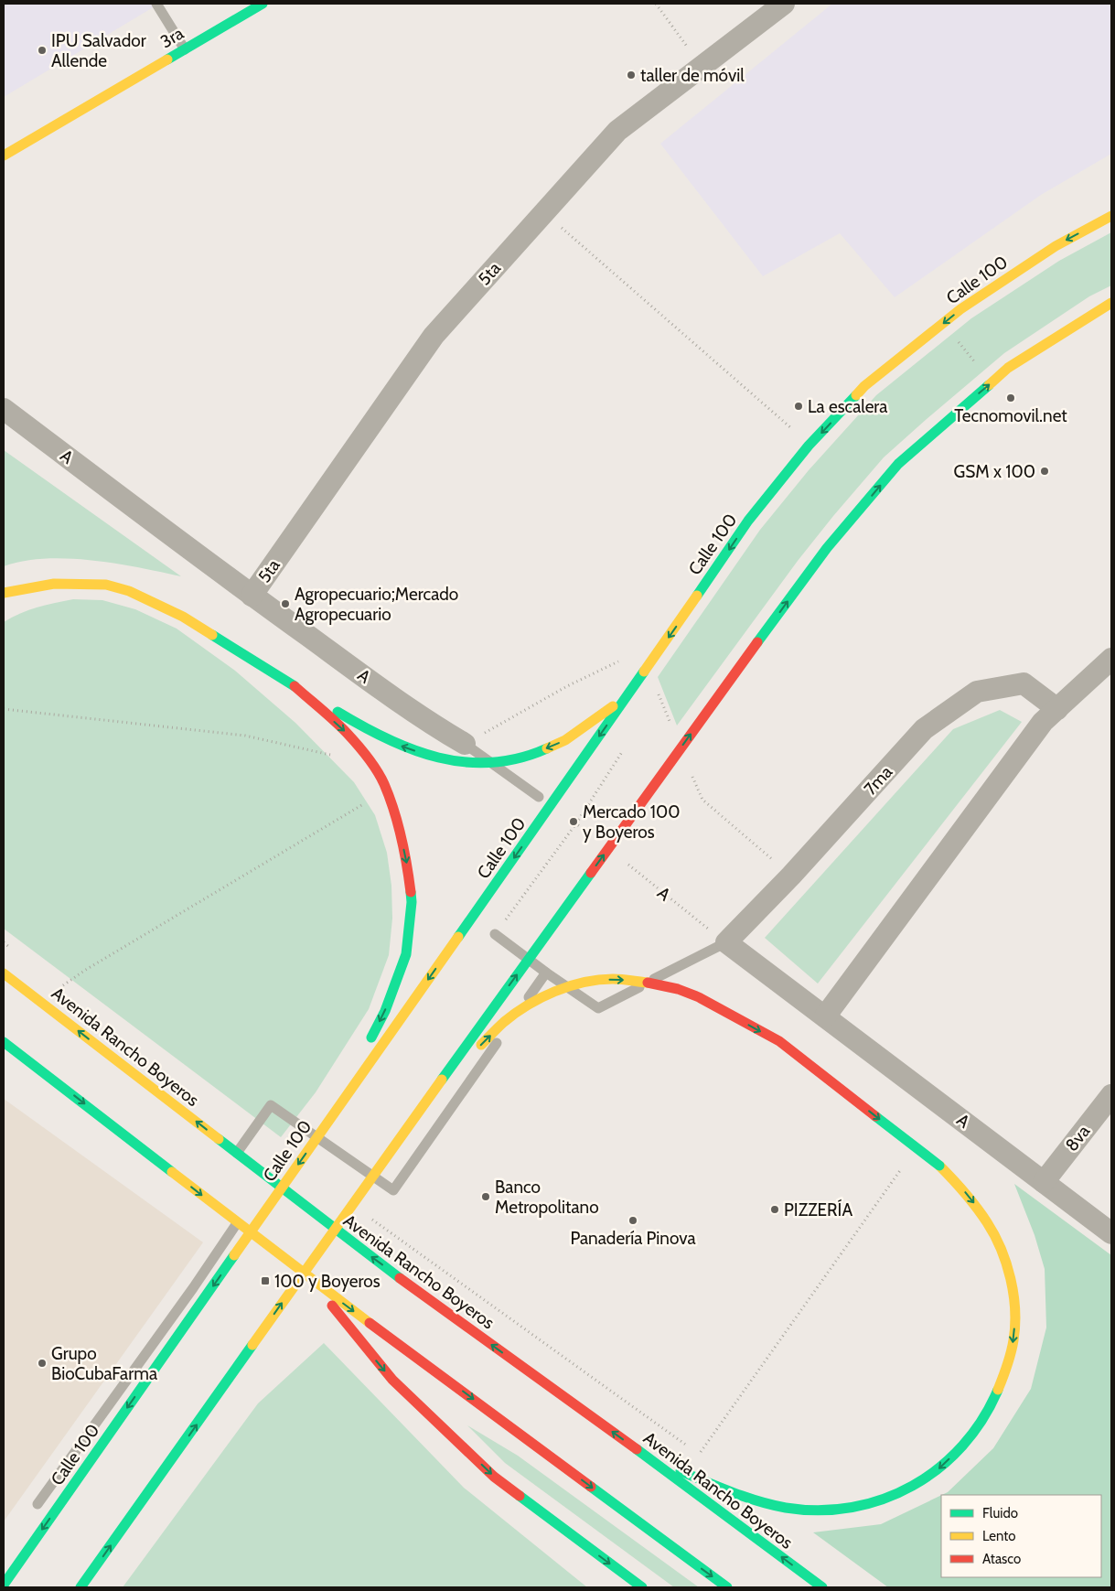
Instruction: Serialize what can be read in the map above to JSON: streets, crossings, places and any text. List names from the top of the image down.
{
  "streets": {
    "main road": ["3ra", "Calle 100", "Avenida Rancho Boyeros"],
    "street": [
      "5ta",
      "A",
      "7ma",
      "8va"
    ]
  },
  "crossings": [
    ["5ta", "A"],
    ["A", "7ma"],
    ["A", "8va"]
  ],
  "places": {
    "other": [
      "IPU Salvador Allende",
      "taller de móvil",
      "Tecnomovil.net",
      "La escalera",
      "GSM x 100",
      "Agropecuario;Mercado Agropecuario",
      "Mercado 100 y Boyeros",
      "Banco Metropolitano",
      "PIZZERÍA",
      "Panadería Pinova",
      "Grupo BioCubaFarma"
    ],
    "transit": ["100 y Boyeros"]
  },
  "legend": ["Fluido", "Lento", "Atasco"]
}
